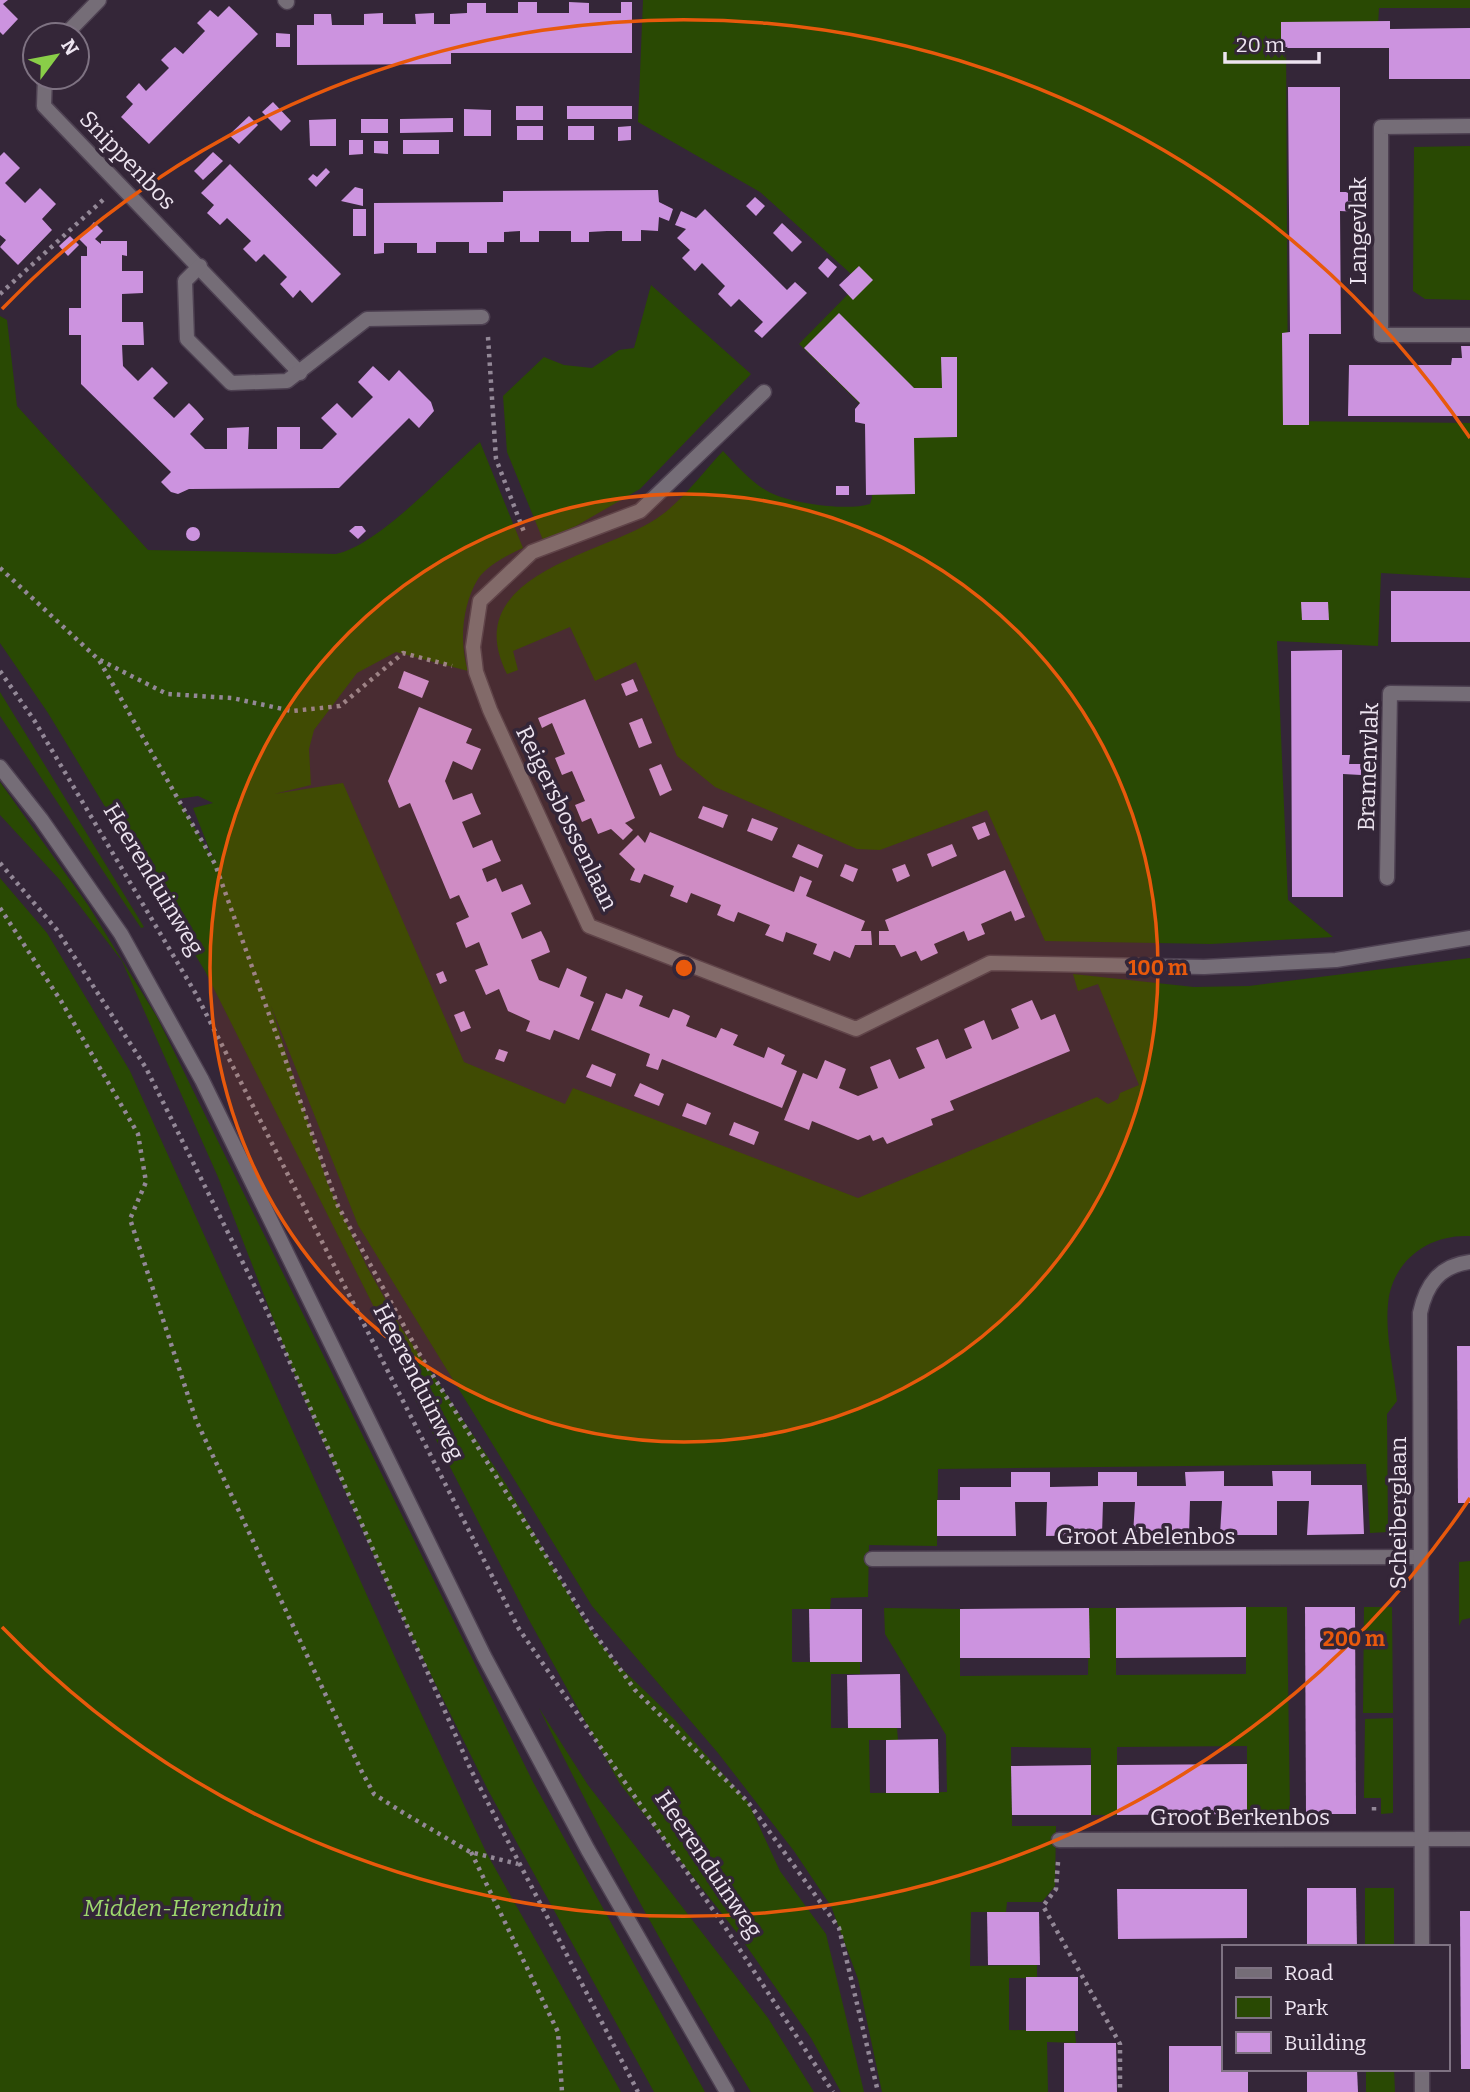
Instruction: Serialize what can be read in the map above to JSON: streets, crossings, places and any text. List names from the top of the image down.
{
  "streets": {
    "street": [
      "Snippenbos",
      "Langevlak",
      "Bramenvlak",
      "Reigersbossenlaan",
      "Scheiberglaan",
      "Groot Abelenbos",
      "Groot Berkenbos"
    ],
    "path": ["Heerenduinweg"]
  },
  "crossings": [
    ["Scheiberglaan", "Groot Abelenbos"],
    ["Scheiberglaan", "Groot Berkenbos"]
  ],
  "parks": ["Midden-Herenduin"],
  "legend": ["Road", "Park", "Building"],
  "scale_bar": "20 m",
  "north": "top right",
  "rings": ["100 m", "200 m"]
}
